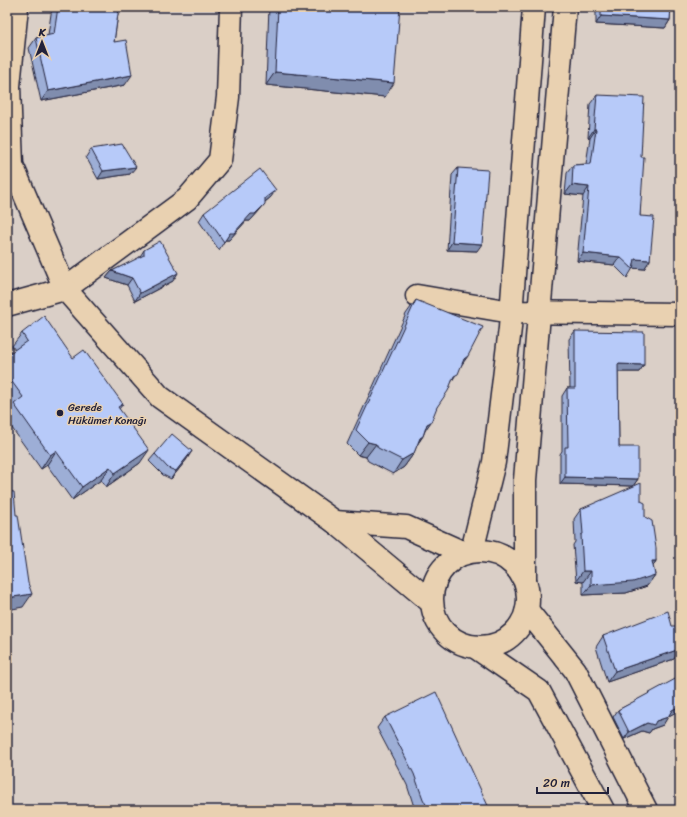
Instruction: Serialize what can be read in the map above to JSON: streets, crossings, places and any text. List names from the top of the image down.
{
  "places": ["Gerede Hükümet Konağı"],
  "scale_bar": "20 m",
  "north": "top"
}
